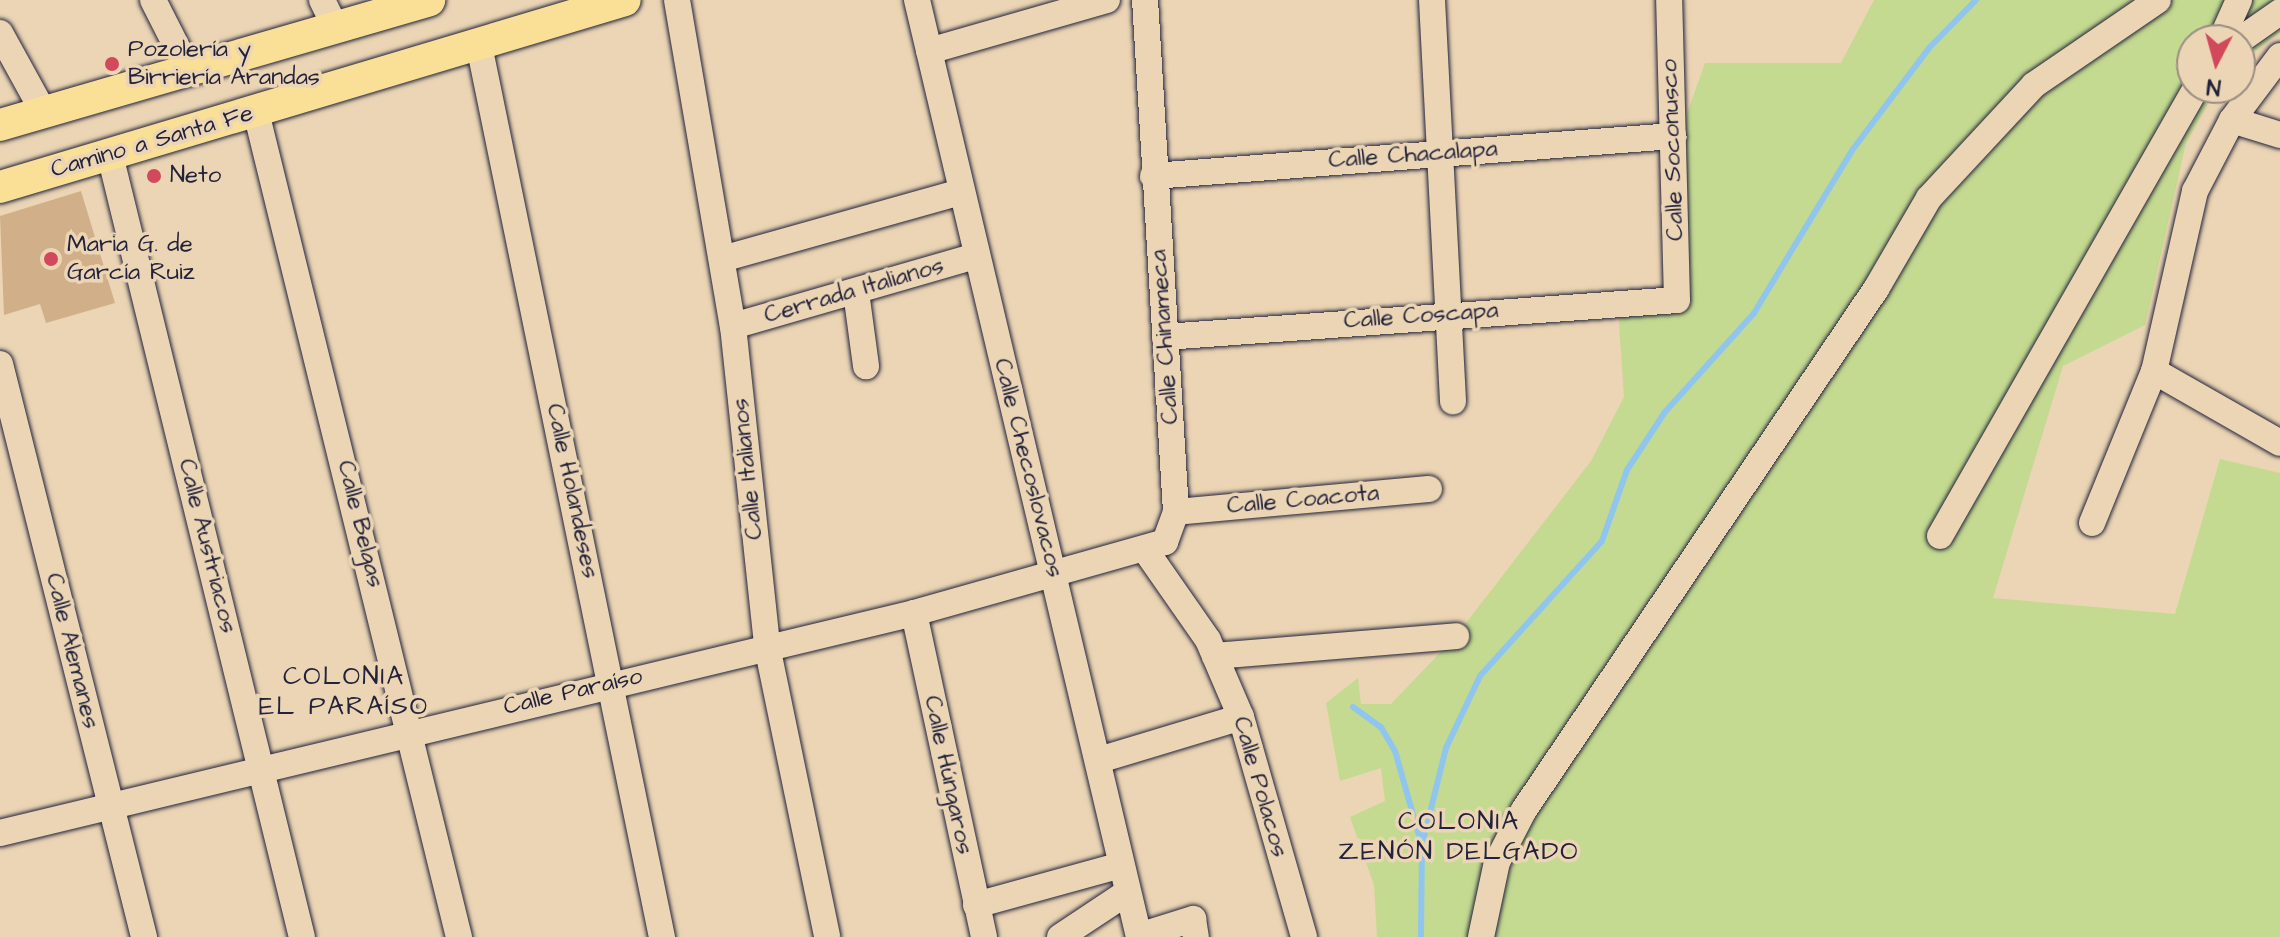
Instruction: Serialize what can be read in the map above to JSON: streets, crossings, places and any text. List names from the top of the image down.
{
  "streets": {
    "main road": ["Camino a Santa Fe"],
    "street": [
      "Calle Soconusco",
      "Calle Chacalapa",
      "Cerrada Italianos",
      "Calle Coscapa",
      "Calle Chinameca",
      "Calle Checoslovacos",
      "Calle Italianos",
      "Calle Holandeses",
      "Calle Coacota",
      "Calle Belgas",
      "Calle Austriacos",
      "Calle Alemanes",
      "Calle Paraíso",
      "Calle Húngaros",
      "Calle Polacos"
    ]
  },
  "crossings": [
    ["Camino a Santa Fe", "Calle Holandeses"],
    ["Camino a Santa Fe", "Calle Belgas"],
    ["Camino a Santa Fe", "Calle Austriacos"],
    ["Calle Soconusco", "Calle Chacalapa"],
    ["Calle Soconusco", "Calle Coscapa"],
    ["Calle Chacalapa", "Calle Chinameca"],
    ["Cerrada Italianos", "Calle Checoslovacos"],
    ["Cerrada Italianos", "Calle Italianos"],
    ["Calle Coscapa", "Calle Chinameca"],
    ["Calle Chinameca", "Calle Coacota"],
    ["Calle Checoslovacos", "Calle Paraíso"],
    ["Calle Italianos", "Calle Paraíso"],
    ["Calle Holandeses", "Calle Paraíso"],
    ["Calle Belgas", "Calle Paraíso"],
    ["Calle Austriacos", "Calle Paraíso"],
    ["Calle Alemanes", "Calle Paraíso"],
    ["Calle Paraíso", "Calle Húngaros"]
  ],
  "districts": ["COLONIA EL PARAÍSO", "COLONIA ZENÓN DELGADO"],
  "places": ["Pozolería y Birriería Arandas", "Neto", "Maria G. de García Ruiz"],
  "north": "bottom"
}
